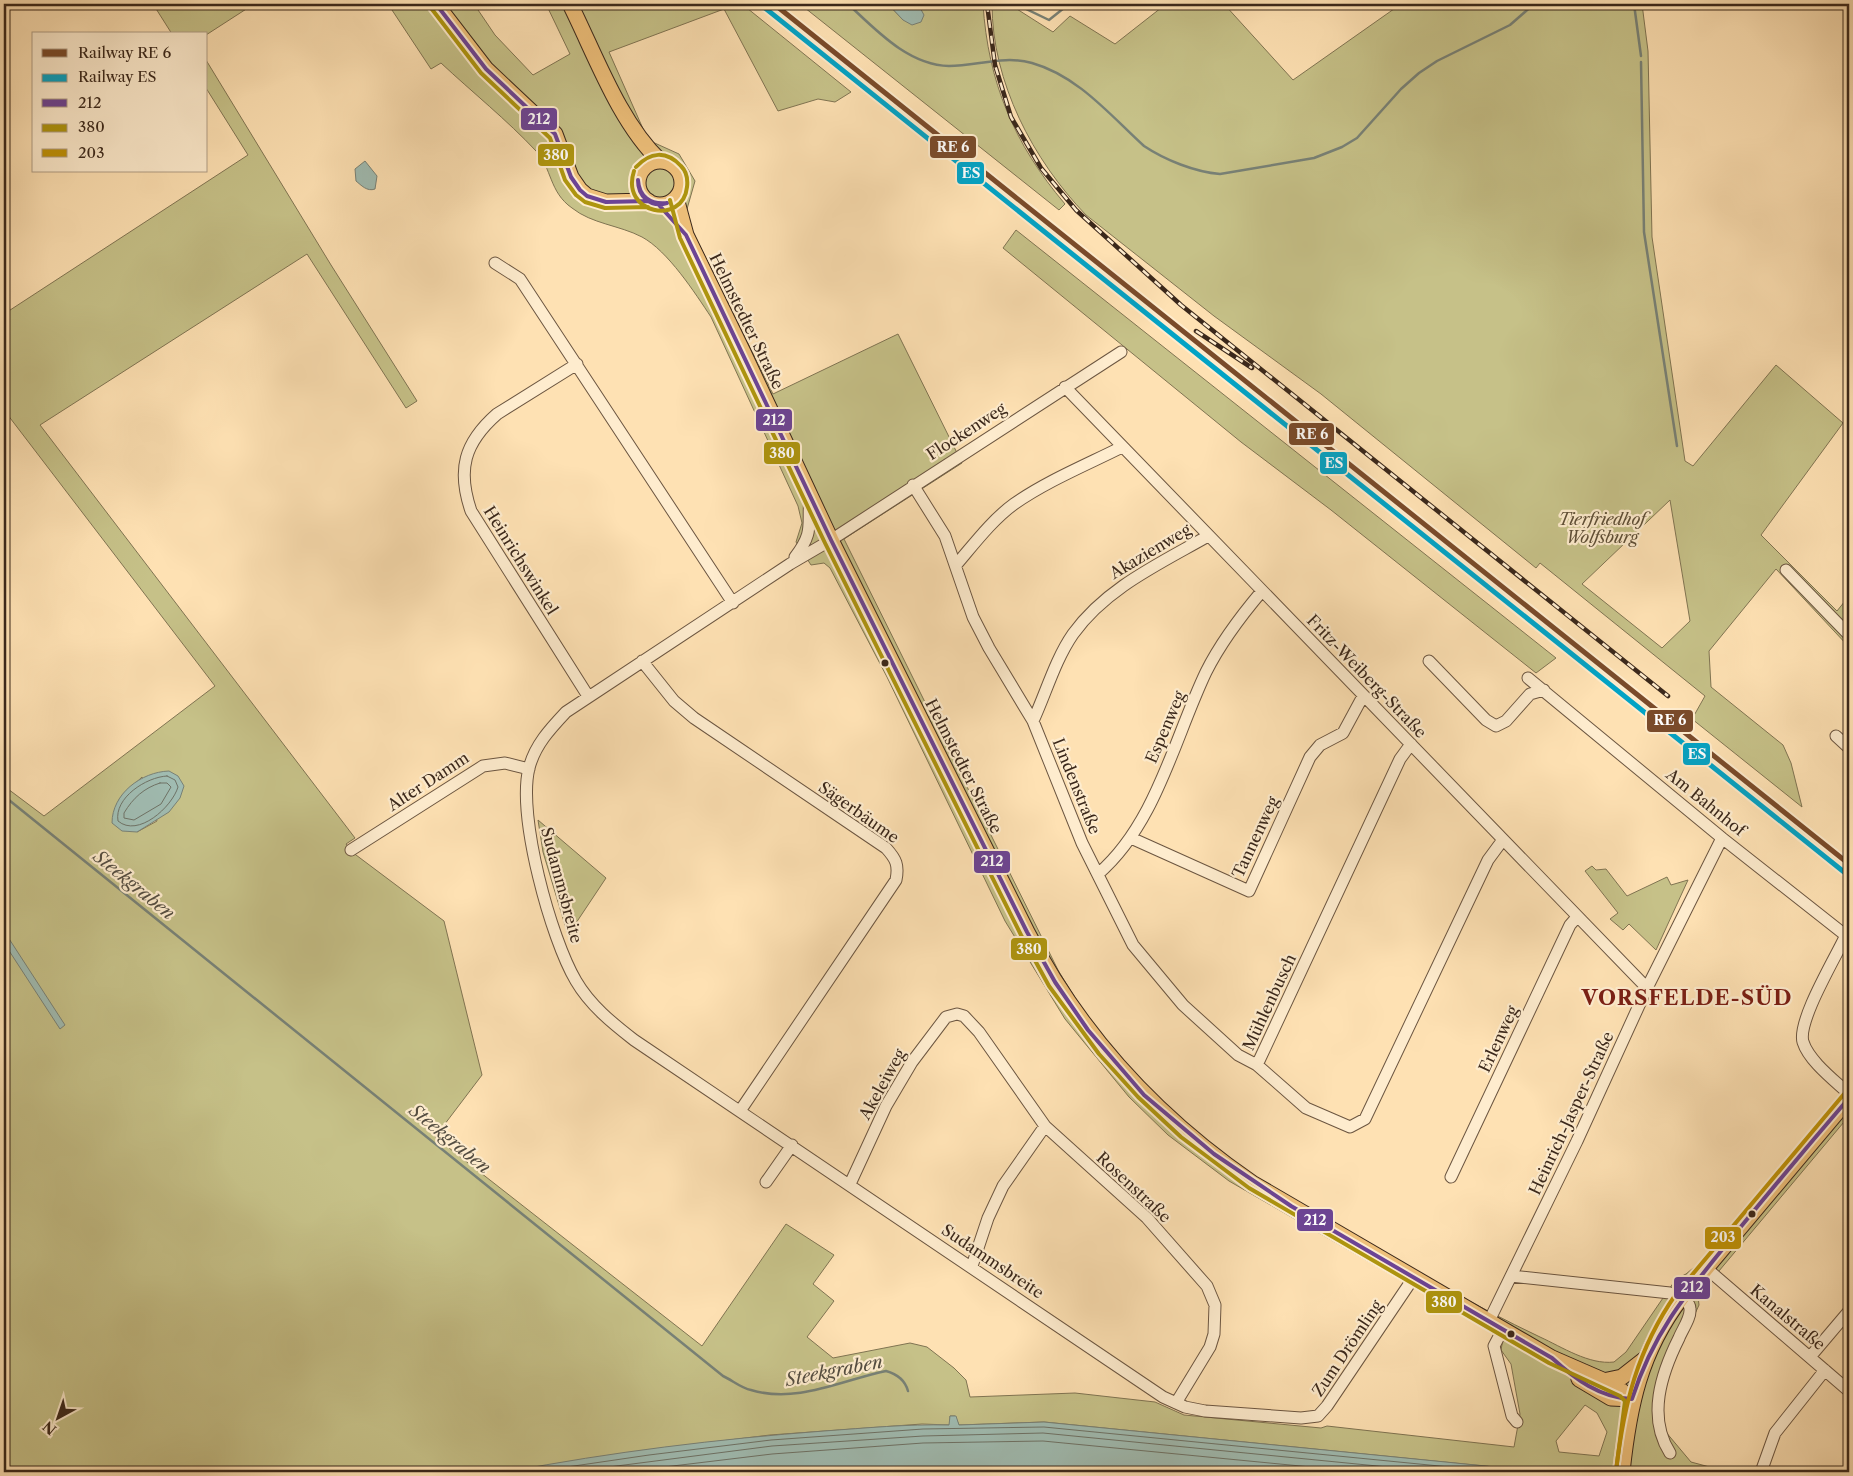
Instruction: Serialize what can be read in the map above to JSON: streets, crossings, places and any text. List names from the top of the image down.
{
  "streets": {
    "main road": ["Helmstedter Straße"],
    "street": [
      "Flockenweg",
      "Akazienweg",
      "Heinrichswinkel",
      "Fritz-Weiberg-Straße",
      "Espenweg",
      "Alter Damm",
      "Lindenstraße",
      "Am Bahnhof",
      "Sägerbäume",
      "Tannenweg",
      "Sudammsbreite",
      "Mühlenbusch",
      "Erlenweg",
      "Akeleiweg",
      "Heinrich-Jasper-Straße",
      "Rosenstraße",
      "Kanalstraße",
      "Zum Drömling"
    ]
  },
  "crossings": [
    ["Helmstedter Straße", "Flockenweg"],
    ["Helmstedter Straße", "Sudammsbreite"],
    ["Helmstedter Straße", "Heinrich-Jasper-Straße"],
    ["Helmstedter Straße", "Zum Drömling"],
    ["Flockenweg", "Fritz-Weiberg-Straße"],
    ["Flockenweg", "Lindenstraße"],
    ["Flockenweg", "Sudammsbreite"],
    ["Akazienweg", "Fritz-Weiberg-Straße"],
    ["Akazienweg", "Lindenstraße"],
    ["Heinrichswinkel", "Sudammsbreite"],
    ["Fritz-Weiberg-Straße", "Espenweg"],
    ["Fritz-Weiberg-Straße", "Tannenweg"],
    ["Fritz-Weiberg-Straße", "Mühlenbusch"],
    ["Fritz-Weiberg-Straße", "Erlenweg"],
    ["Fritz-Weiberg-Straße", "Heinrich-Jasper-Straße"],
    ["Espenweg", "Lindenstraße"],
    ["Espenweg", "Tannenweg"],
    ["Alter Damm", "Sudammsbreite"],
    ["Lindenstraße", "Mühlenbusch"],
    ["Am Bahnhof", "Heinrich-Jasper-Straße"],
    ["Sägerbäume", "Sudammsbreite"],
    ["Sudammsbreite", "Akeleiweg"],
    ["Sudammsbreite", "Rosenstraße"],
    ["Sudammsbreite", "Zum Drömling"],
    ["Akeleiweg", "Rosenstraße"],
    ["Rosenstraße", "Zum Drömling"]
  ],
  "districts": ["VORSFELDE-SÜD"],
  "water": ["Steekgraben"],
  "parks": ["Tierfriedhof Wolfsburg"],
  "lines": [
    "rail line ES",
    "transit line 212",
    "transit line 380",
    "transit line 203"
  ],
  "legend": [
    "Railway RE 6",
    "Railway ES",
    "212",
    "380",
    "203"
  ],
  "north": "bottom left"
}
